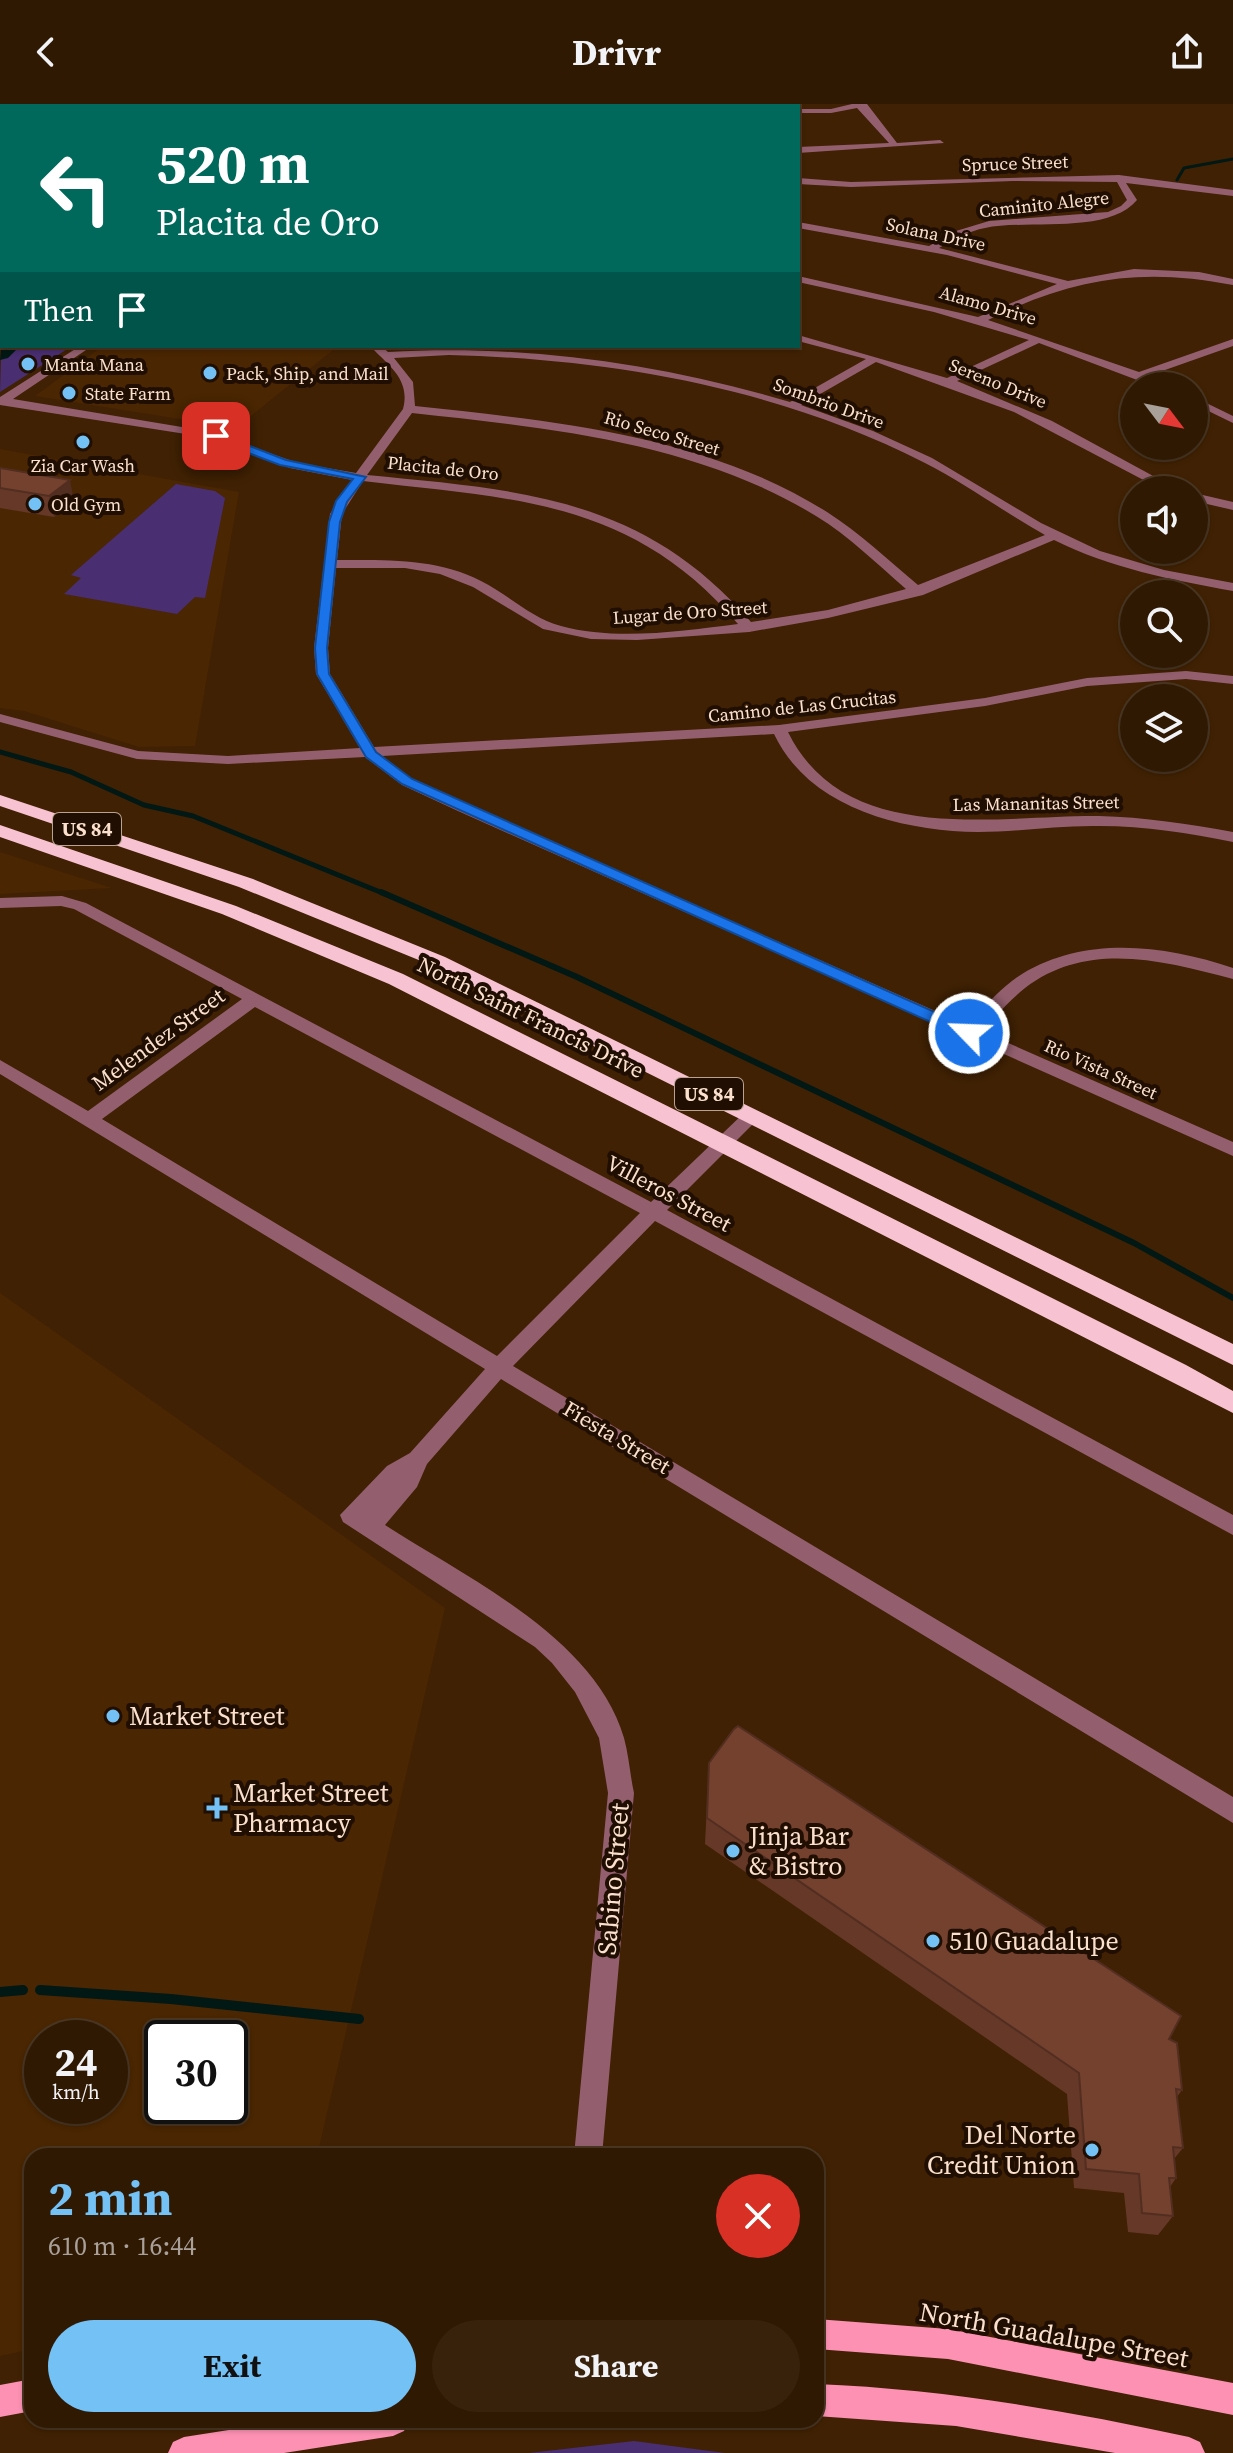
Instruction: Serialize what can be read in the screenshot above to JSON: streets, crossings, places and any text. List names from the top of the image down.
{
  "streets": {
    "highway": ["US 84", "North Saint Francis Drive"],
    "main road": ["North Guadalupe Street"],
    "street": [
      "Spruce Street",
      "Caminito Alegre",
      "Solana Drive",
      "Alamo Drive",
      "Sereno Drive",
      "Sombrio Drive",
      "Rio Seco Street",
      "Placita de Oro",
      "Lugar de Oro Street",
      "Camino de Las Crucitas",
      "Las Mananitas Street",
      "Melendez Street",
      "Rio Vista Street",
      "Villeros Street",
      "Fiesta Street",
      "Sabino Street"
    ]
  },
  "crossings": [
    ["Spruce Street", "Caminito Alegre"],
    ["Caminito Alegre", "Solana Drive"],
    ["Sombrio Drive", "Lugar de Oro Street"],
    ["Rio Seco Street", "Lugar de Oro Street"],
    ["Rio Seco Street", "Rio Vista Street"],
    ["Placita de Oro", "Lugar de Oro Street"],
    ["Placita de Oro", "Rio Vista Street"],
    ["Lugar de Oro Street", "Rio Vista Street"],
    ["Camino de Las Crucitas", "Las Mananitas Street"],
    ["Camino de Las Crucitas", "Rio Vista Street"],
    ["North Saint Francis Drive", "Sabino Street"],
    ["Melendez Street", "Villeros Street"],
    ["Melendez Street", "Fiesta Street"],
    ["Villeros Street", "Sabino Street"],
    ["Fiesta Street", "Sabino Street"]
  ],
  "places": {
    "other": [
      "Manta Mana",
      "Pack, Ship, and Mail",
      "State Farm",
      "Zia Car Wash",
      "Old Gym",
      "Market Street",
      "Jinja Bar & Bistro",
      "510 Guadalupe",
      "Del Norte Credit Union"
    ],
    "health": ["Market Street Pharmacy"]
  },
  "north": "bottom right",
  "page": {
    "header": "Drivr",
    "turn": ["520 m", "Placita de Oro"],
    "then": "Then",
    "speed": "24 km/h",
    "limit": "30",
    "heading": ["2 min", "610 m · 16:44"],
    "buttons": ["Exit", "Share"]
  }
}
